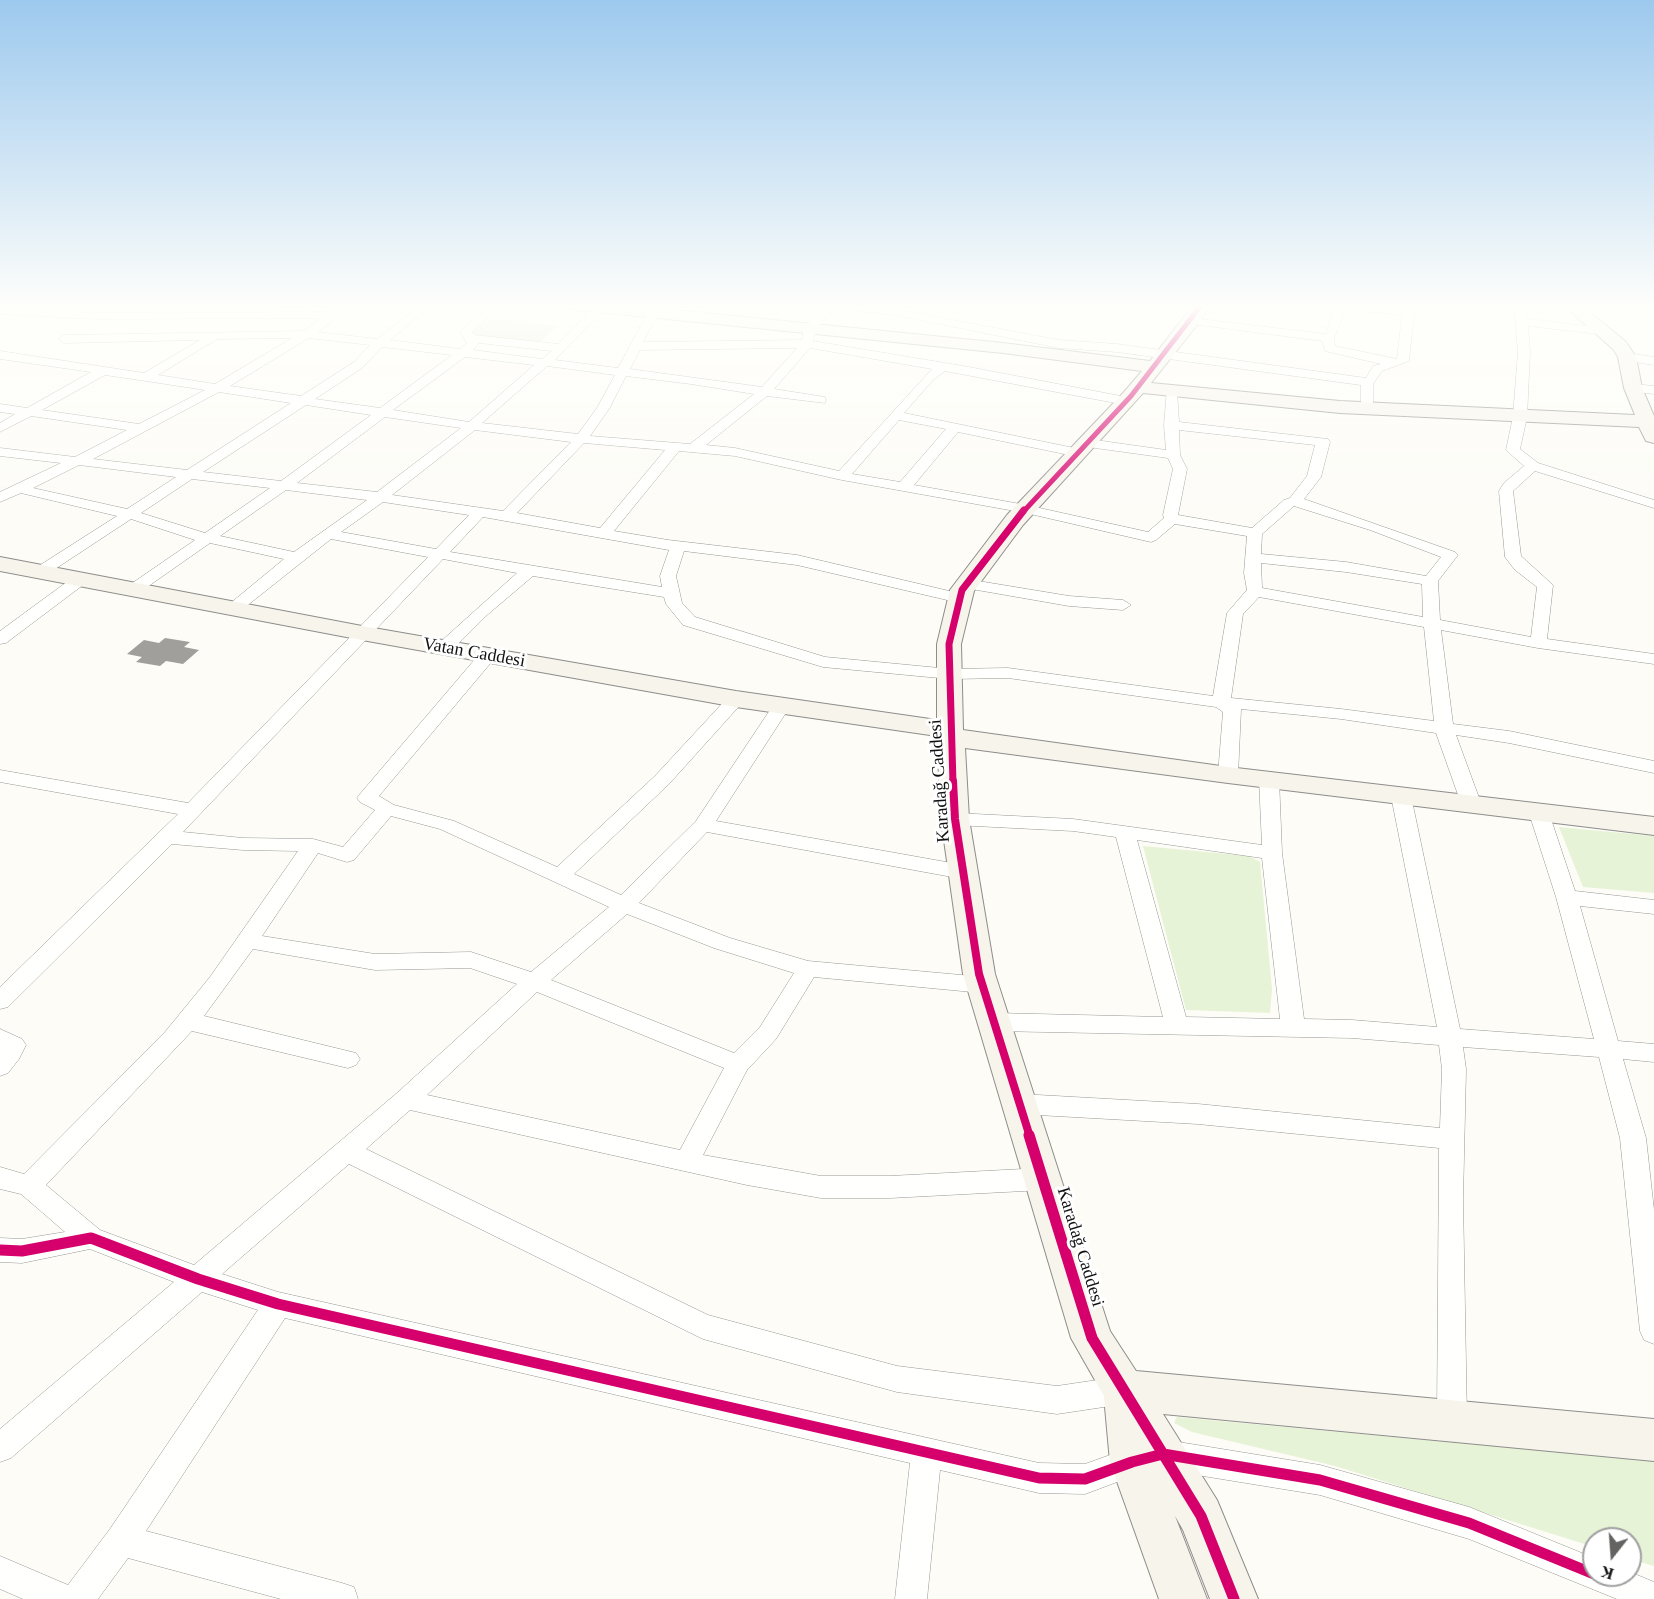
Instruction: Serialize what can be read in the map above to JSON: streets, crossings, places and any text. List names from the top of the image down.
{
  "streets": {
    "street": ["Vatan Caddesi", "Karadağ Caddesi"]
  },
  "crossings": [
    ["Vatan Caddesi", "Karadağ Caddesi"]
  ],
  "north": "bottom"
}
